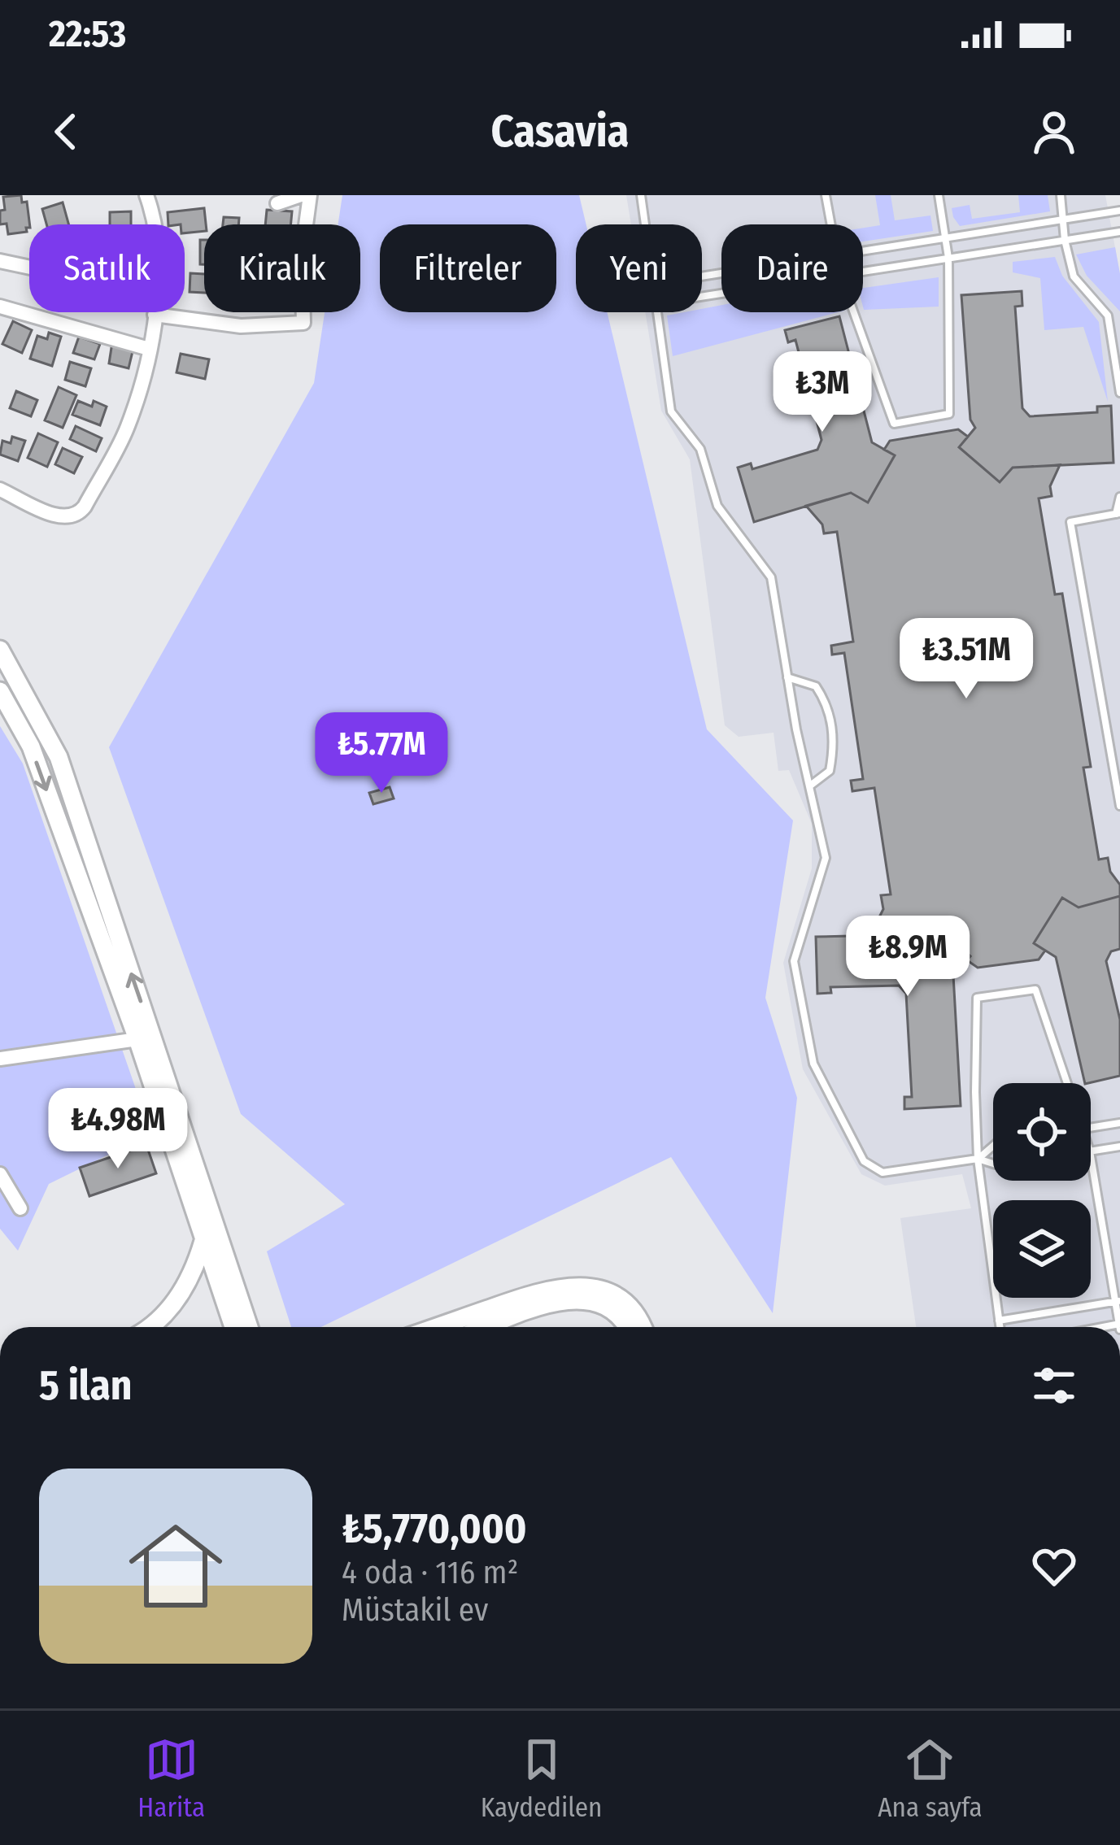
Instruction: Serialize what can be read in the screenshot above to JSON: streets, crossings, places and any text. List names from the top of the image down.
{
  "page": {
    "status": "22:53",
    "header": "Casavia",
    "chip": [
      "Satılık",
      "Kiralık",
      "Filtreler",
      "Yeni",
      "Daire"
    ],
    "price": [
      "₺3M",
      "₺3.51M",
      "₺5.77M",
      "₺8.9M",
      "₺4.98M"
    ],
    "heading": "5 ilan",
    "list": [
      {
        "name": "₺5,770,000",
        "note": "4 oda · 116 m² · Müstakil ev"
      }
    ],
    "tabs": ["Harita", "Kaydedilen", "Ana sayfa"]
  }
}
